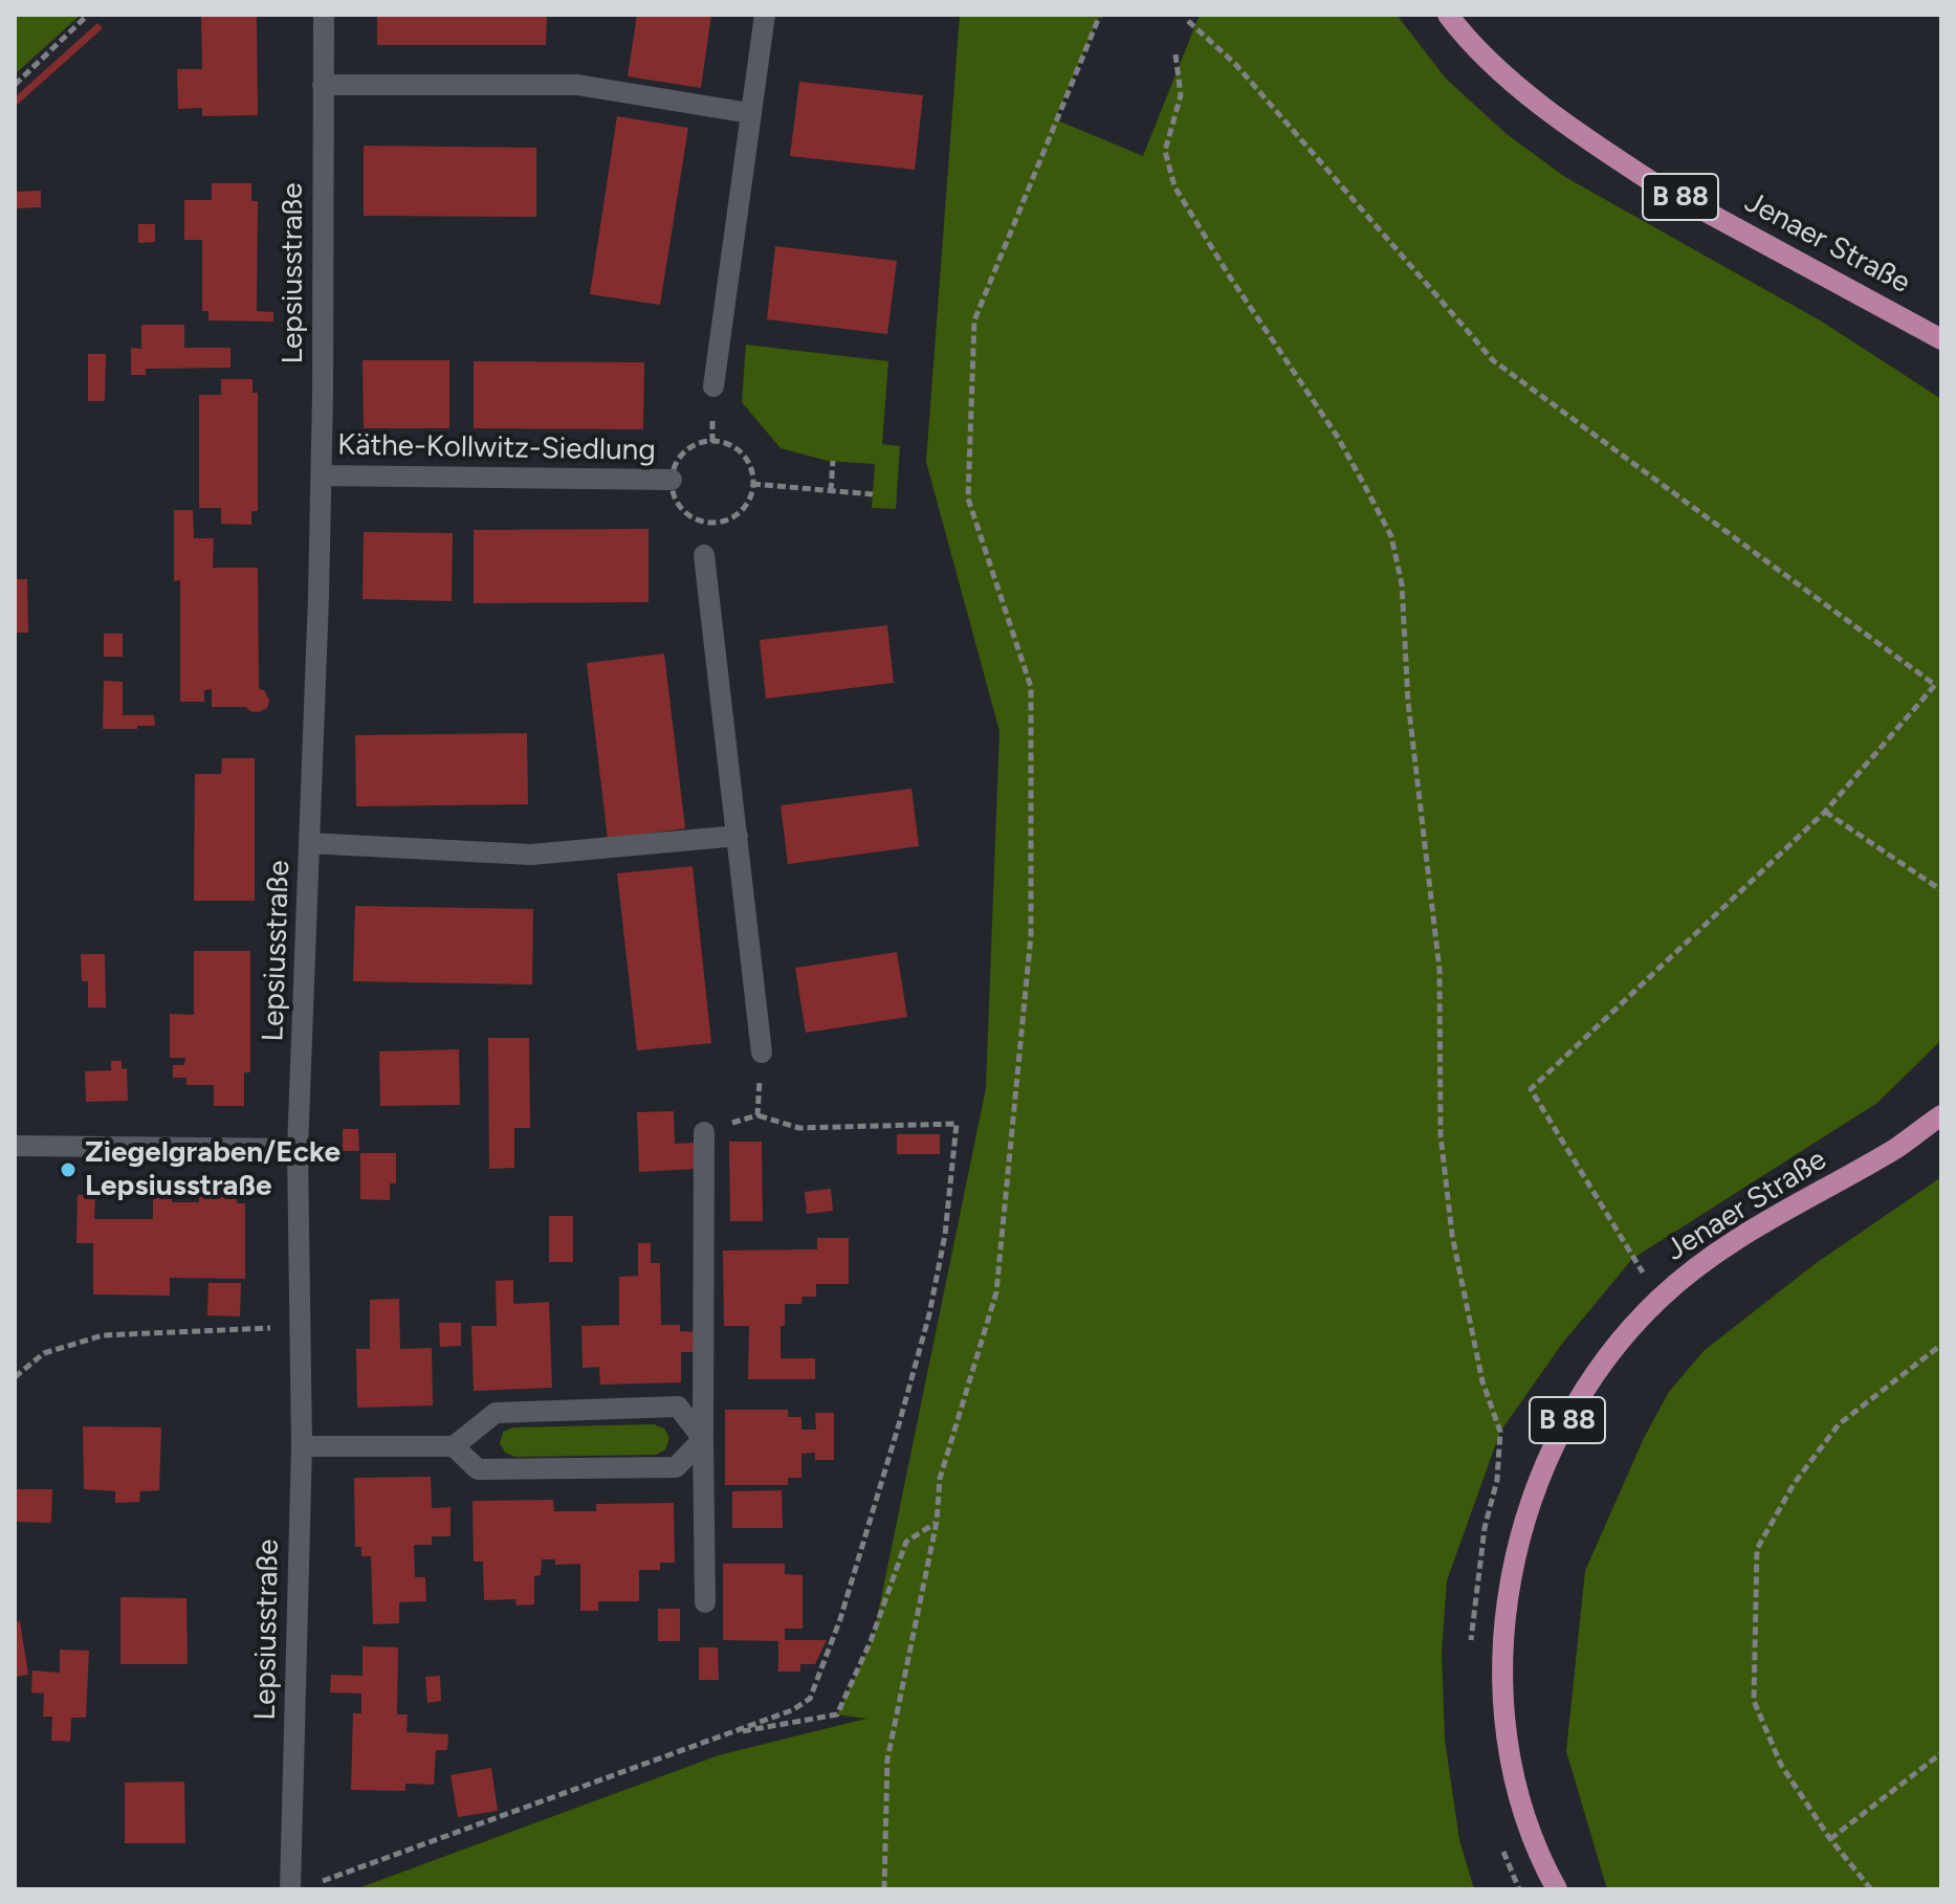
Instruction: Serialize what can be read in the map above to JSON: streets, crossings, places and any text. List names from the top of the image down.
{
  "streets": {
    "main road": ["B 88", "Jenaer Straße"],
    "street": ["Lepsiusstraße", "Käthe-Kollwitz-Siedlung"]
  },
  "crossings": [
    ["Lepsiusstraße", "Käthe-Kollwitz-Siedlung"]
  ],
  "places": ["Ziegelgraben/Ecke Lepsiusstraße"]
}
